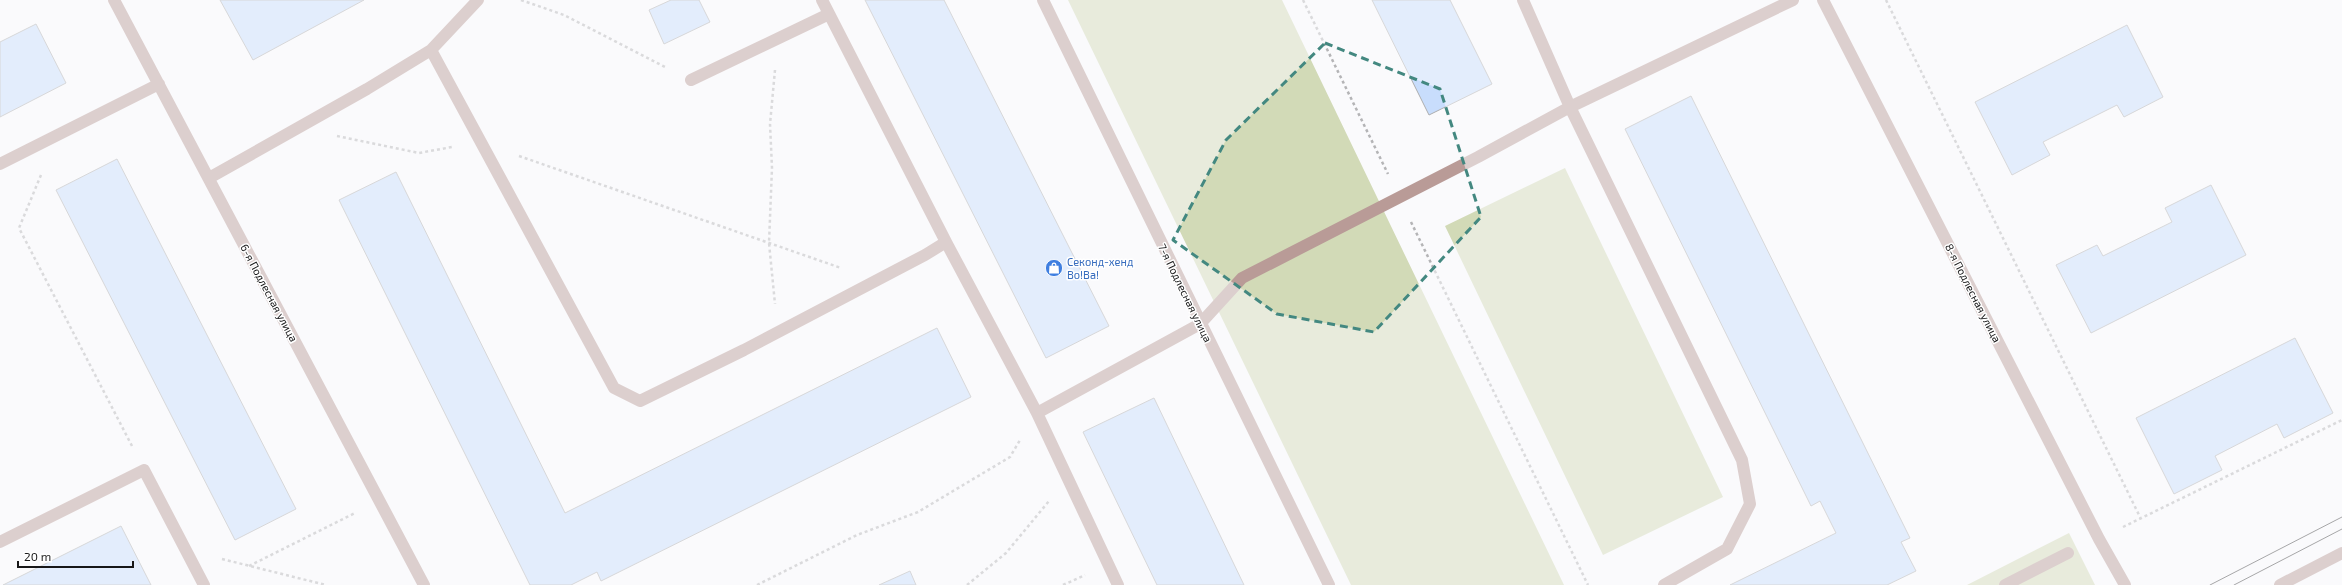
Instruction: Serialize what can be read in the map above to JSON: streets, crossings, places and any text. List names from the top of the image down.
{
  "streets": {
    "street": ["6-я Подлесная улица", "7-я Подлесная улица", "8-я Подлесная улица"]
  },
  "places": {
    "shop": ["Секонд-хенд Во!Ва!"]
  },
  "scale_bar": "20 m"
}
